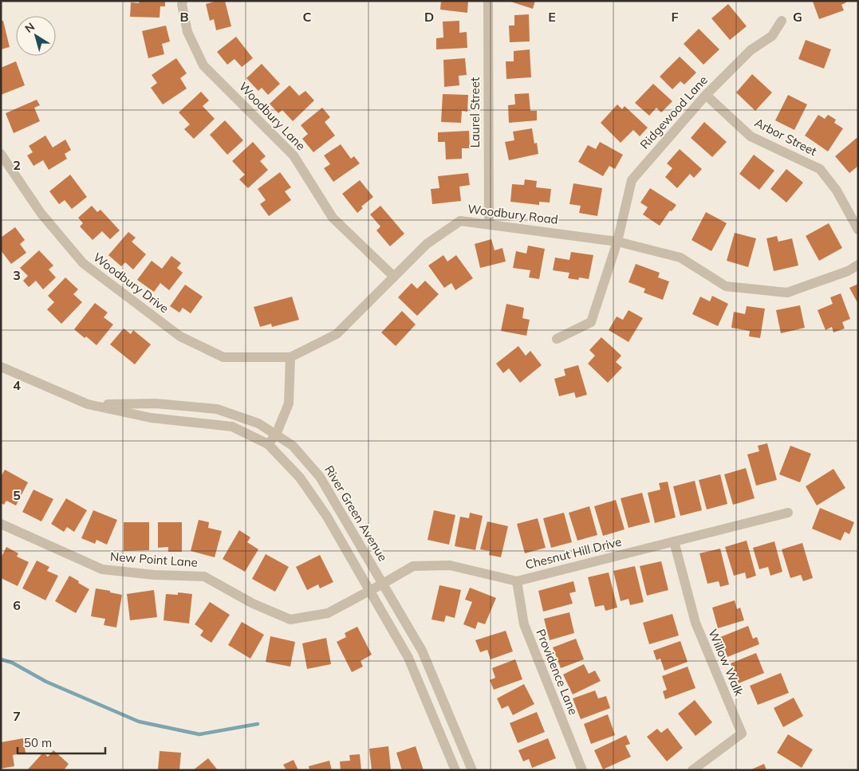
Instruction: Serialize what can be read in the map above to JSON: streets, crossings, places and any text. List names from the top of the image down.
{
  "streets": {
    "street": [
      "Laurel Street",
      "Ridgewood Lane",
      "Woodbury Lane",
      "Arbor Street",
      "Woodbury Road",
      "Woodbury Drive",
      "River Green Avenue",
      "Chesnut Hill Drive",
      "New Point Lane",
      "Willow Walk",
      "Providence Lane"
    ]
  },
  "crossings": [
    ["Laurel Street", "Woodbury Road"],
    ["Ridgewood Lane", "Arbor Street"],
    ["Ridgewood Lane", "Woodbury Road"],
    ["Woodbury Lane", "Woodbury Road"],
    ["Woodbury Road", "Woodbury Drive"],
    ["River Green Avenue", "Chesnut Hill Drive"],
    ["River Green Avenue", "New Point Lane"],
    ["Chesnut Hill Drive", "New Point Lane"],
    ["Chesnut Hill Drive", "Willow Walk"],
    ["Chesnut Hill Drive", "Providence Lane"]
  ],
  "scale_bar": "50 m",
  "north": "top left",
  "grid": {
    "columns": [
      "B",
      "C",
      "D",
      "E",
      "F",
      "G"
    ],
    "rows": [
      "2",
      "3",
      "4",
      "5",
      "6",
      "7"
    ]
  }
}
